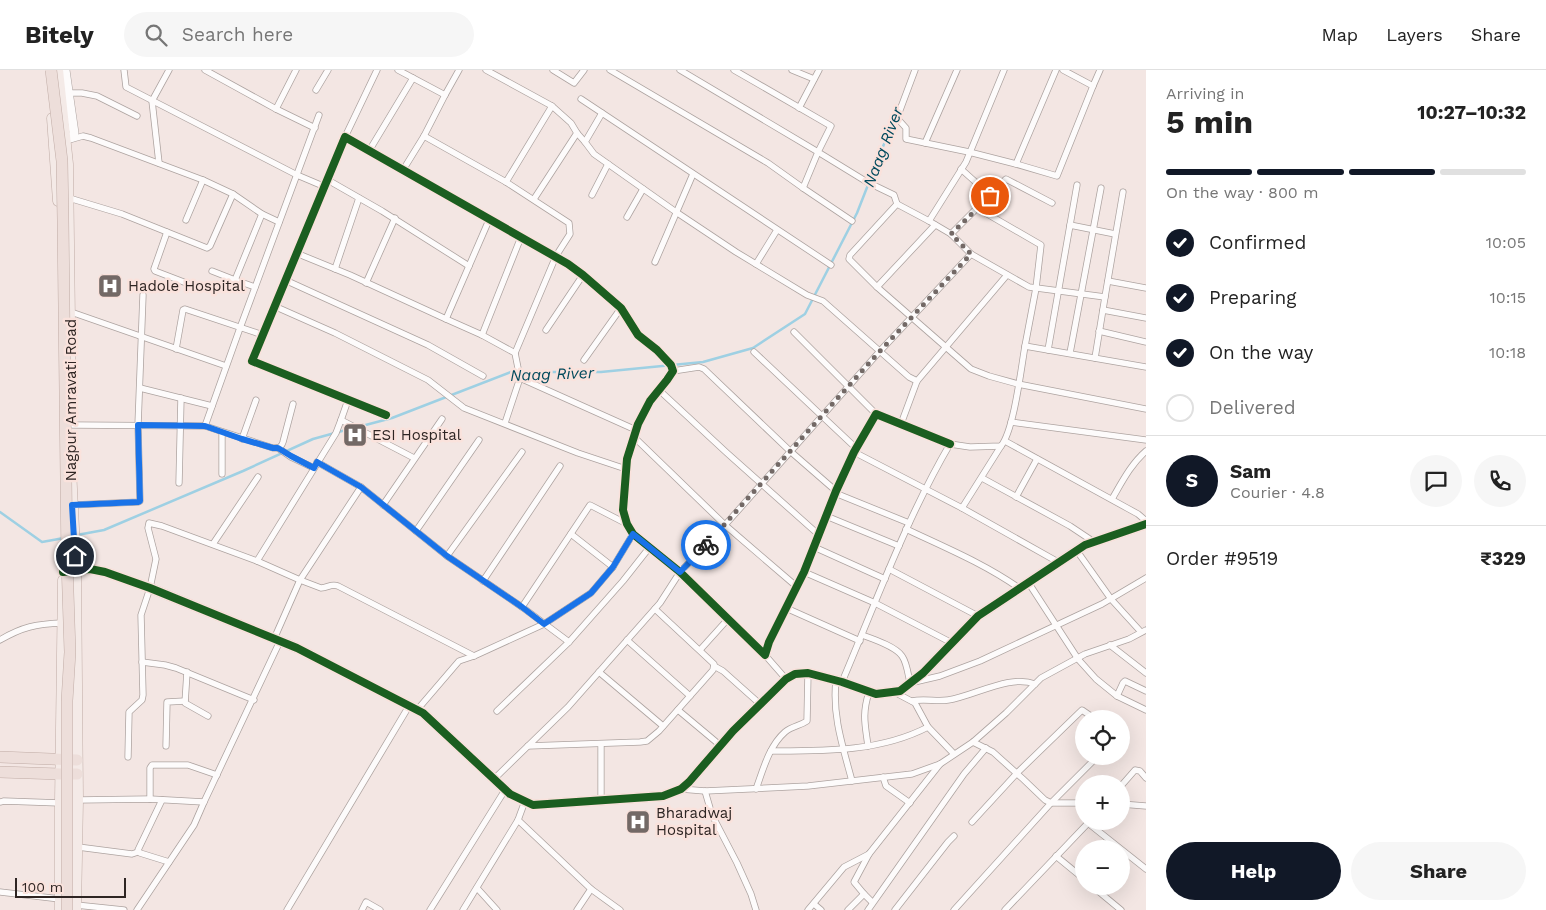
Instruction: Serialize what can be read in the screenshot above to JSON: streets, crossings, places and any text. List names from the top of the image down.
{
  "streets": {
    "main road": ["Nagpur Amravati Road"]
  },
  "water": ["Naag River"],
  "places": {
    "hospital": ["Hadole Hospital", "ESI Hospital", "Bharadwaj Hospital"]
  },
  "scale_bar": "100 m",
  "page": {
    "header": "Bitely",
    "search": "Search here",
    "nav": ["Map", "Layers", "Share"],
    "heading": ["5 min", "Arriving in", "10:27–10:32"],
    "panel": [
      "Sam",
      "Courier · 4.8",
      "Order #9519",
      "₹329"
    ],
    "bar": "On the way · 800 m",
    "list": [
      ["Confirmed", "10:05"],
      ["Preparing", "10:15"],
      ["On the way", "10:18"],
      "Delivered"
    ],
    "round": "S",
    "map_buttons": ["+", "−"],
    "buttons": ["Help", "Share"],
    "scale": "100 m"
  }
}
